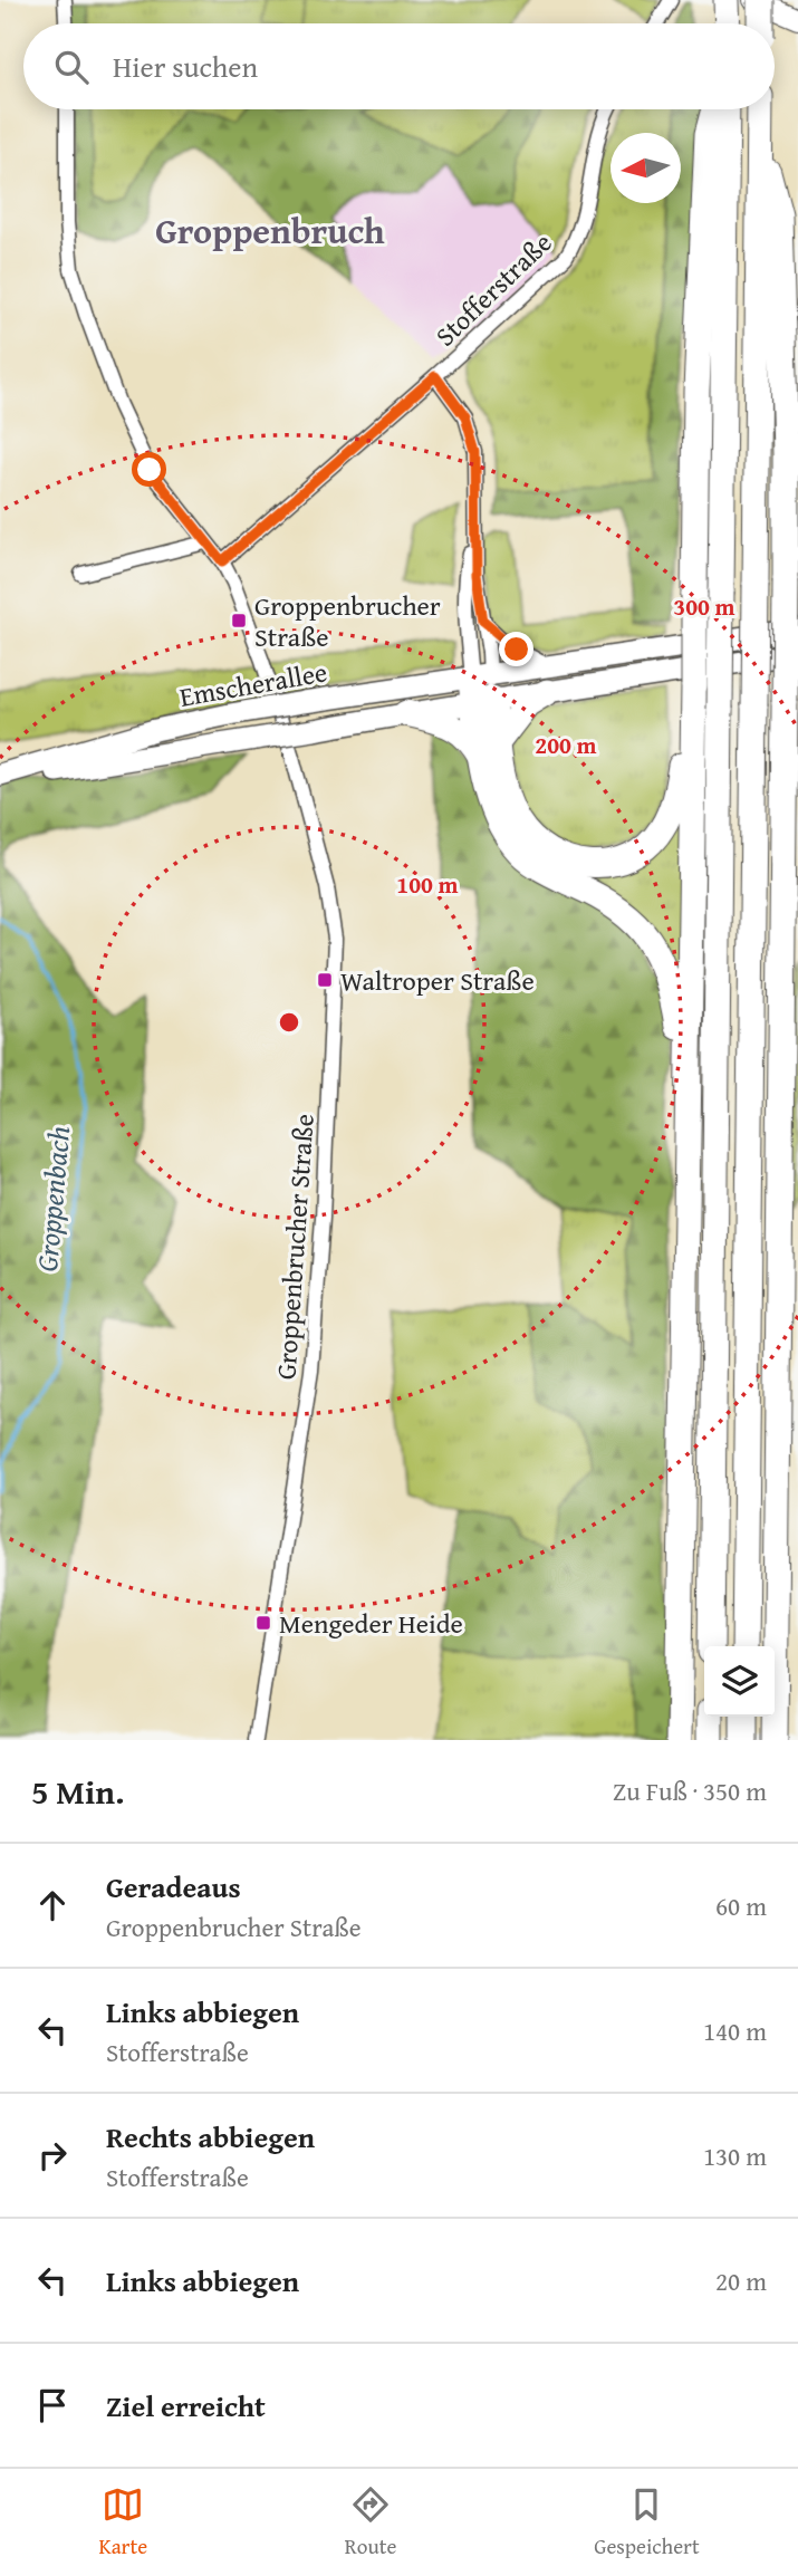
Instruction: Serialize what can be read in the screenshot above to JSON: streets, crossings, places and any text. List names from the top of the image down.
{
  "streets": {
    "main road": ["Emscherallee"],
    "street": ["Stofferstraße", "Groppenbrucher Straße"]
  },
  "crossings": [
    ["Stofferstraße", "Emscherallee"],
    ["Stofferstraße", "Groppenbrucher Straße"]
  ],
  "districts": ["Groppenbruch"],
  "water": ["Groppenbach"],
  "places": {
    "transit": ["Groppenbrucher Straße", "Waltroper Straße", "Mengeder Heide"]
  },
  "north": "left",
  "page": {
    "search": "Hier suchen",
    "heading": ["5 Min.", "Zu Fuß · 350 m"],
    "list": [
      ["Geradeaus", "Groppenbrucher Straße", "60 m"],
      ["Links abbiegen", "Stofferstraße", "140 m"],
      ["Rechts abbiegen", "Stofferstraße", "130 m"],
      ["Links abbiegen", "20 m"],
      "Ziel erreicht"
    ],
    "nav": ["Karte", "Route", "Gespeichert"]
  },
  "rings": ["300 m", "200 m", "100 m"]
}
